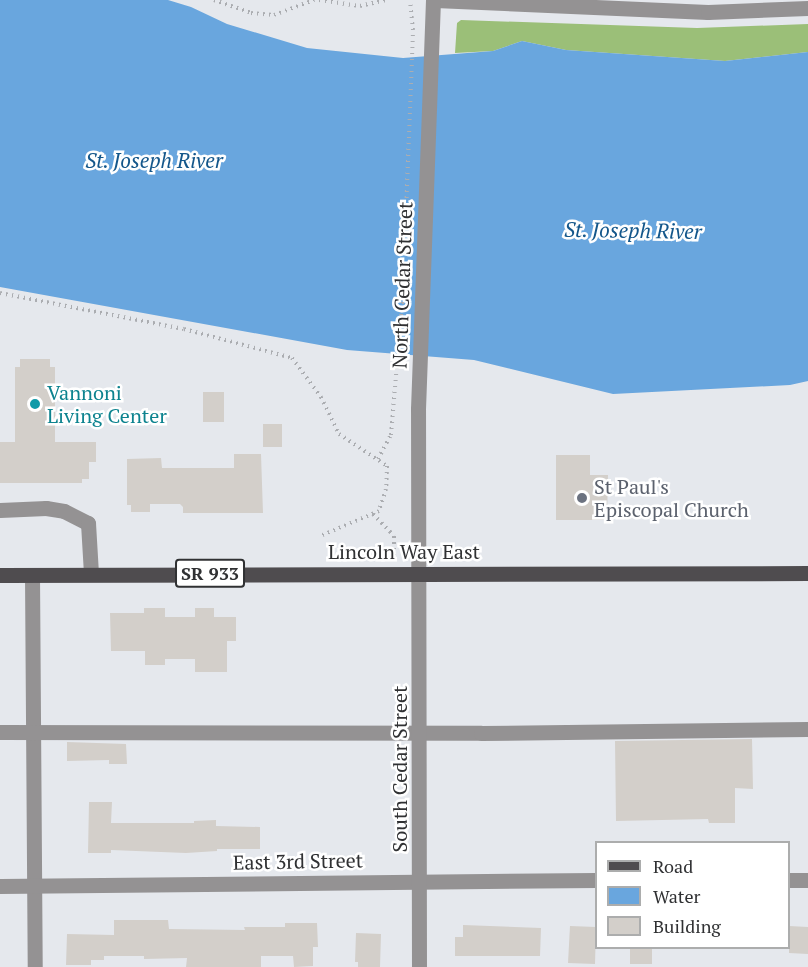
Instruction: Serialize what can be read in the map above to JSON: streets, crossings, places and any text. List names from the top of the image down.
{
  "streets": {
    "main road": ["Lincoln Way East", "SR 933"],
    "street": ["North Cedar Street", "South Cedar Street", "East 3rd Street"]
  },
  "crossings": [
    ["North Cedar Street", "Lincoln Way East"],
    ["North Cedar Street", "South Cedar Street"],
    ["Lincoln Way East", "South Cedar Street"],
    ["South Cedar Street", "East 3rd Street"]
  ],
  "water": ["St. Joseph River"],
  "places": ["Vannoni Living Center", "St Paul's Episcopal Church"],
  "legend": ["Road", "Water", "Building"]
}
